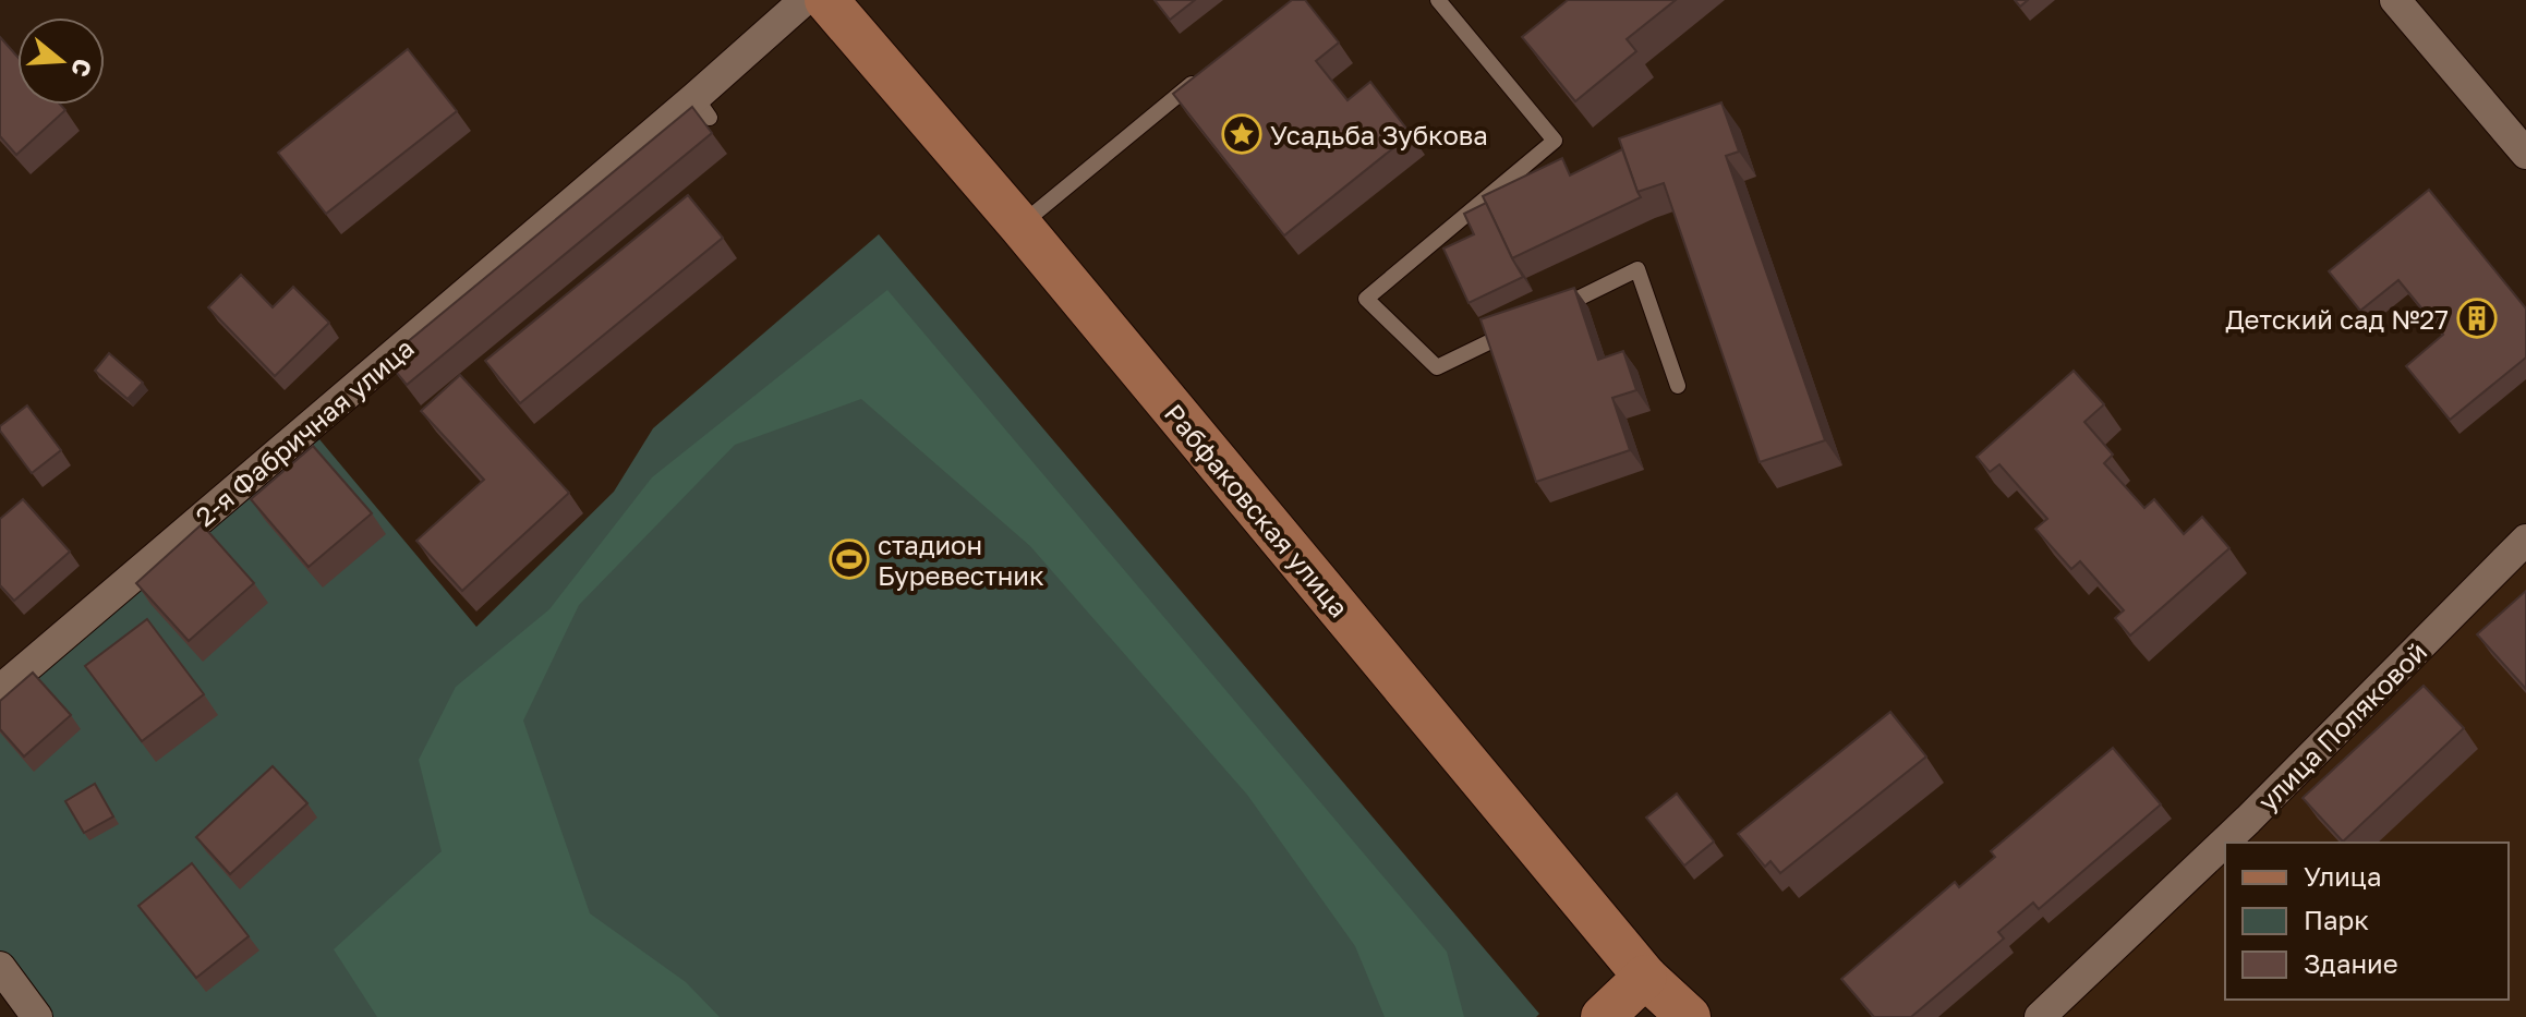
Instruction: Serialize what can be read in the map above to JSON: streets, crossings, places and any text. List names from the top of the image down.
{
  "streets": {
    "main road": ["Рабфаковская улица"],
    "street": ["2-я Фабричная улица", "улица Поляковой"]
  },
  "places": {
    "place": ["Усадьба Зубкова"],
    "building": ["Детский сад №27"],
    "sports": ["стадион Буревестник"]
  },
  "legend": ["Улица", "Парк", "Здание"],
  "north": "right"
}
